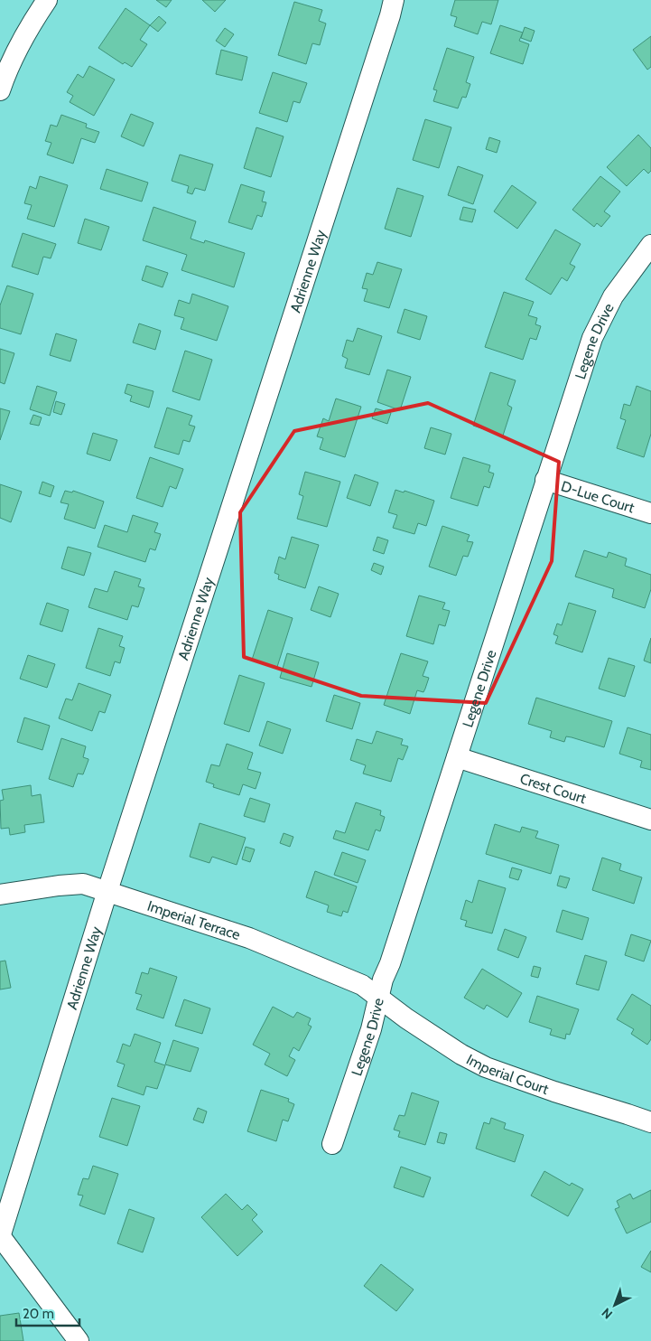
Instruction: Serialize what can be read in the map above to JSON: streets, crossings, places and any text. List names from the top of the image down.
{
  "streets": {
    "street": [
      "Adrienne Way",
      "Legene Drive",
      "D-Lue Court",
      "Crest Court",
      "Imperial Terrace",
      "Imperial Court"
    ]
  },
  "crossings": [
    ["Adrienne Way", "Imperial Terrace"],
    ["Legene Drive", "D-Lue Court"],
    ["Legene Drive", "Crest Court"],
    ["Legene Drive", "Imperial Terrace"],
    ["Legene Drive", "Imperial Court"],
    ["Imperial Terrace", "Imperial Court"]
  ],
  "scale_bar": "20 m",
  "north": "bottom left"
}
